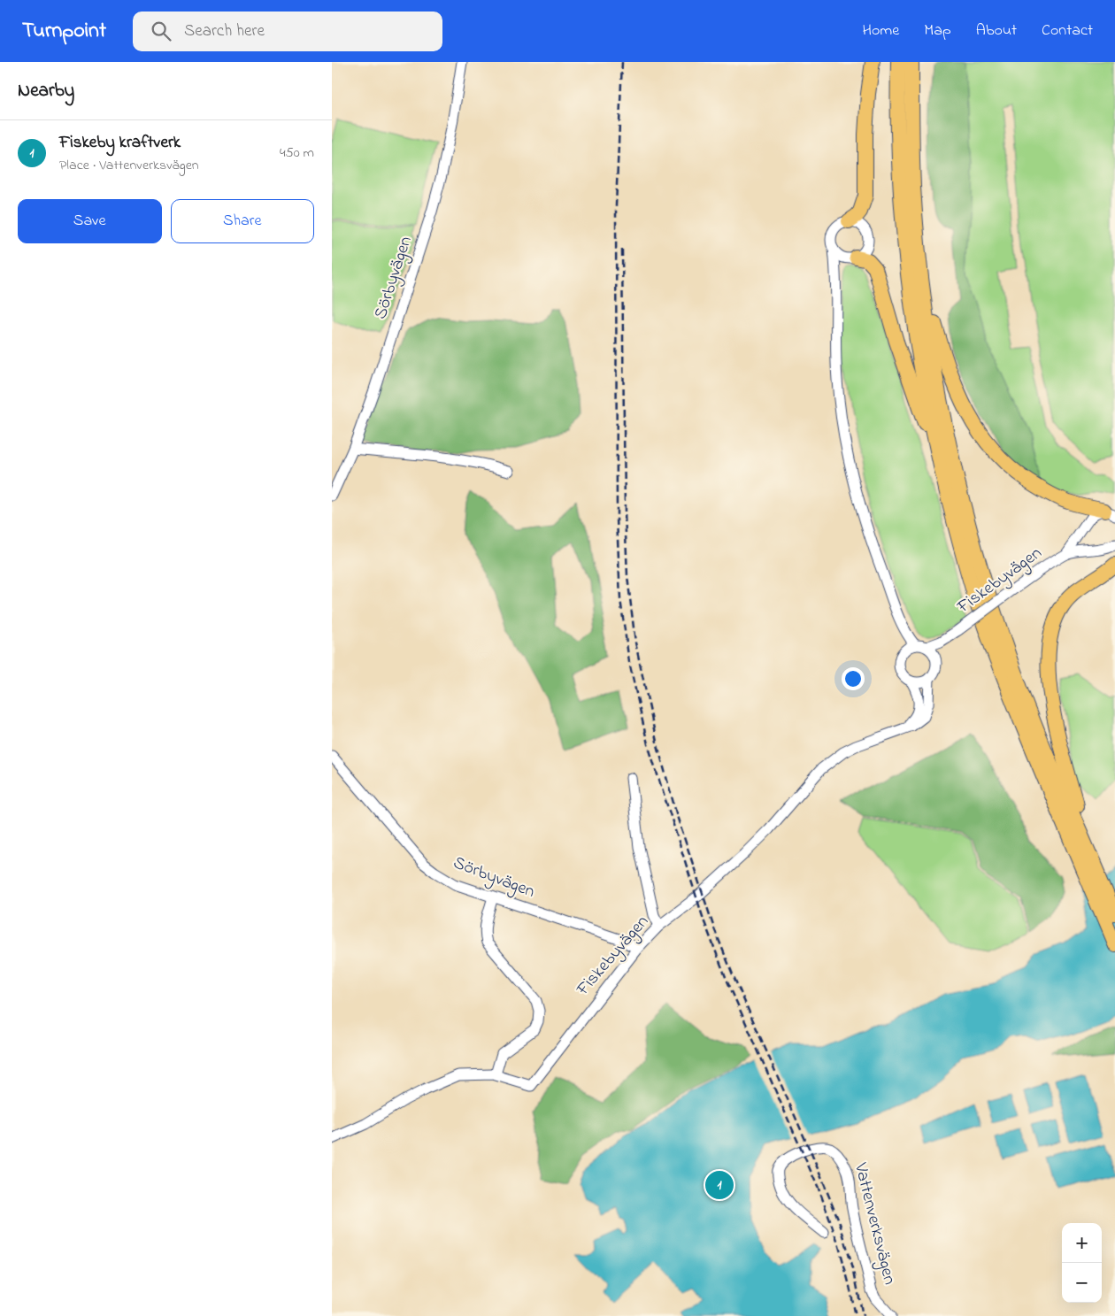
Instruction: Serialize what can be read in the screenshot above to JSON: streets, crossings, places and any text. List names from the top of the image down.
{
  "streets": {
    "street": ["Sörbyvägen", "Fiskebyvägen", "Vattenverksvägen"]
  },
  "crossings": [
    ["Sörbyvägen", "Fiskebyvägen"]
  ],
  "page": {
    "header": "Turnpoint",
    "search": "Search here",
    "nav": [
      "Home",
      "Map",
      "About",
      "Contact"
    ],
    "heading": "Nearby",
    "list": [
      {
        "mark": "1",
        "name": "Fiskeby kraftverk",
        "note": "Place · Vattenverksvägen",
        "value": "450 m"
      }
    ],
    "buttons": ["Save", "Share"],
    "pins": "1",
    "map_buttons": ["+", "−"]
  }
}
